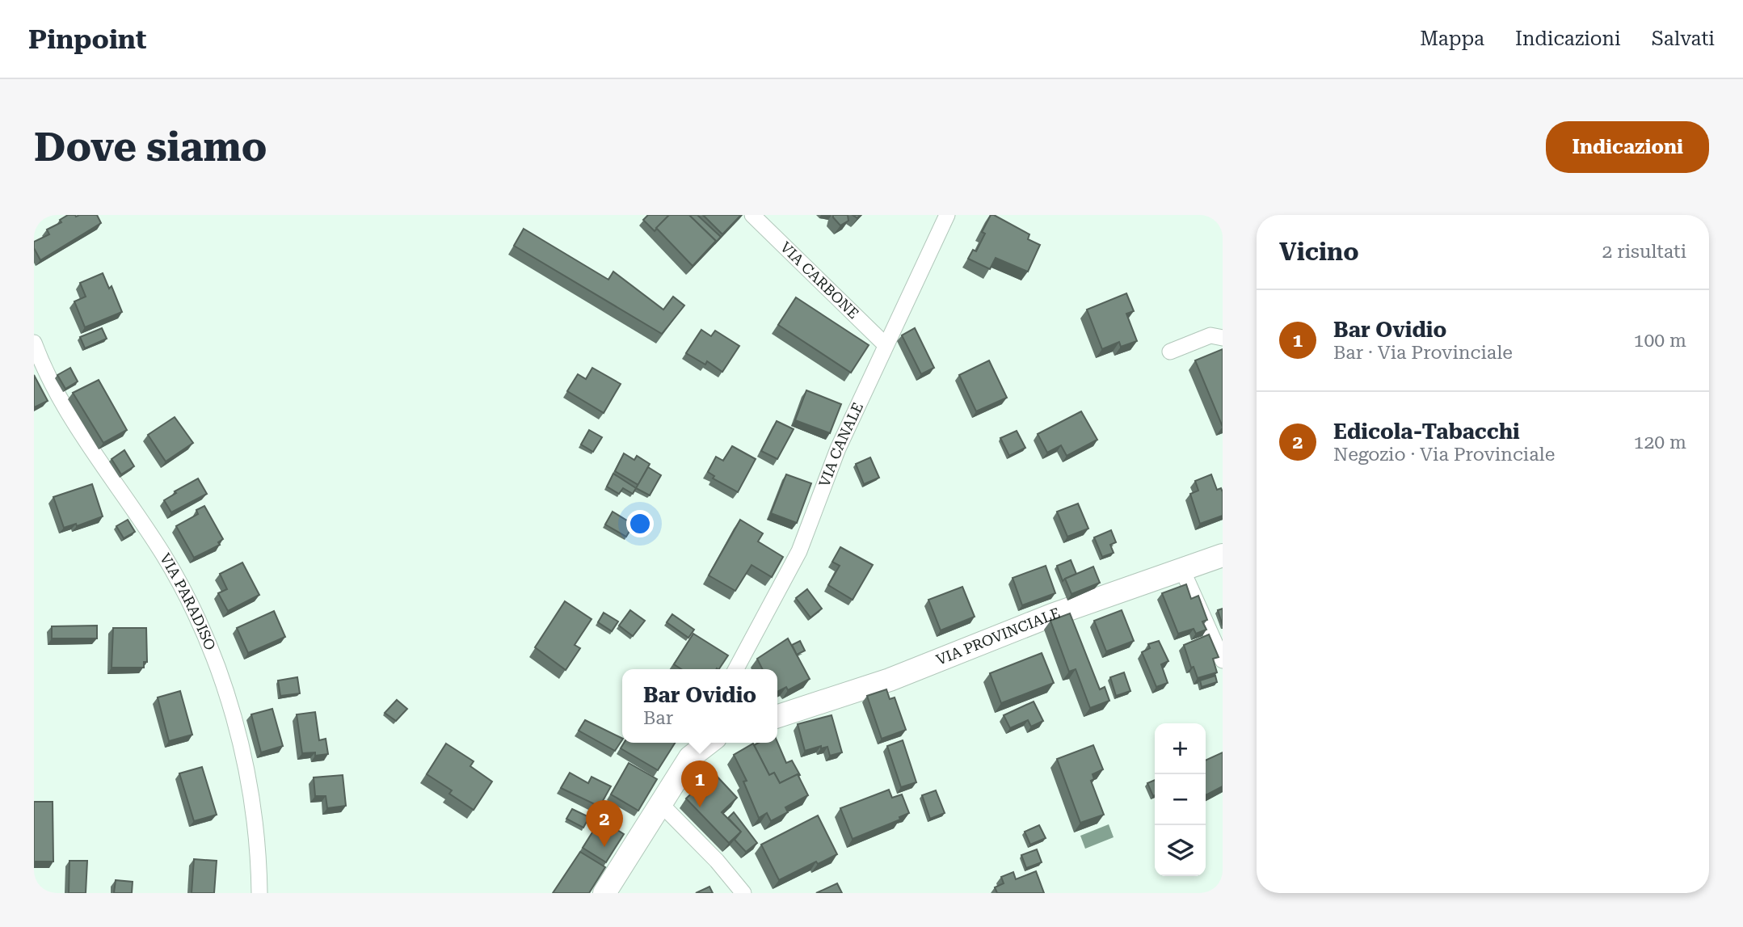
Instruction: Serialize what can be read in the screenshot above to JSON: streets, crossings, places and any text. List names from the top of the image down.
{
  "streets": {
    "street": [
      "VIA CARBONE",
      "VIA CANALE",
      "VIA PARADISO",
      "VIA PROVINCIALE"
    ]
  },
  "crossings": [
    ["VIA CARBONE", "VIA CANALE"]
  ],
  "page": {
    "header": "Pinpoint",
    "nav": ["Mappa", "Indicazioni", "Salvati"],
    "buttons": "Indicazioni",
    "title": "Dove siamo",
    "heading": ["Vicino", "2 risultati"],
    "list": [
      {
        "mark": "1",
        "name": "Bar Ovidio",
        "note": "Bar · Via Provinciale",
        "value": "100 m"
      },
      {
        "mark": "2",
        "name": "Edicola-Tabacchi",
        "note": "Negozio · Via Provinciale",
        "value": "120 m"
      }
    ],
    "popup": ["Bar Ovidio", "Bar"],
    "map_buttons": ["+", "−"],
    "pins": ["1", "2"]
  }
}
